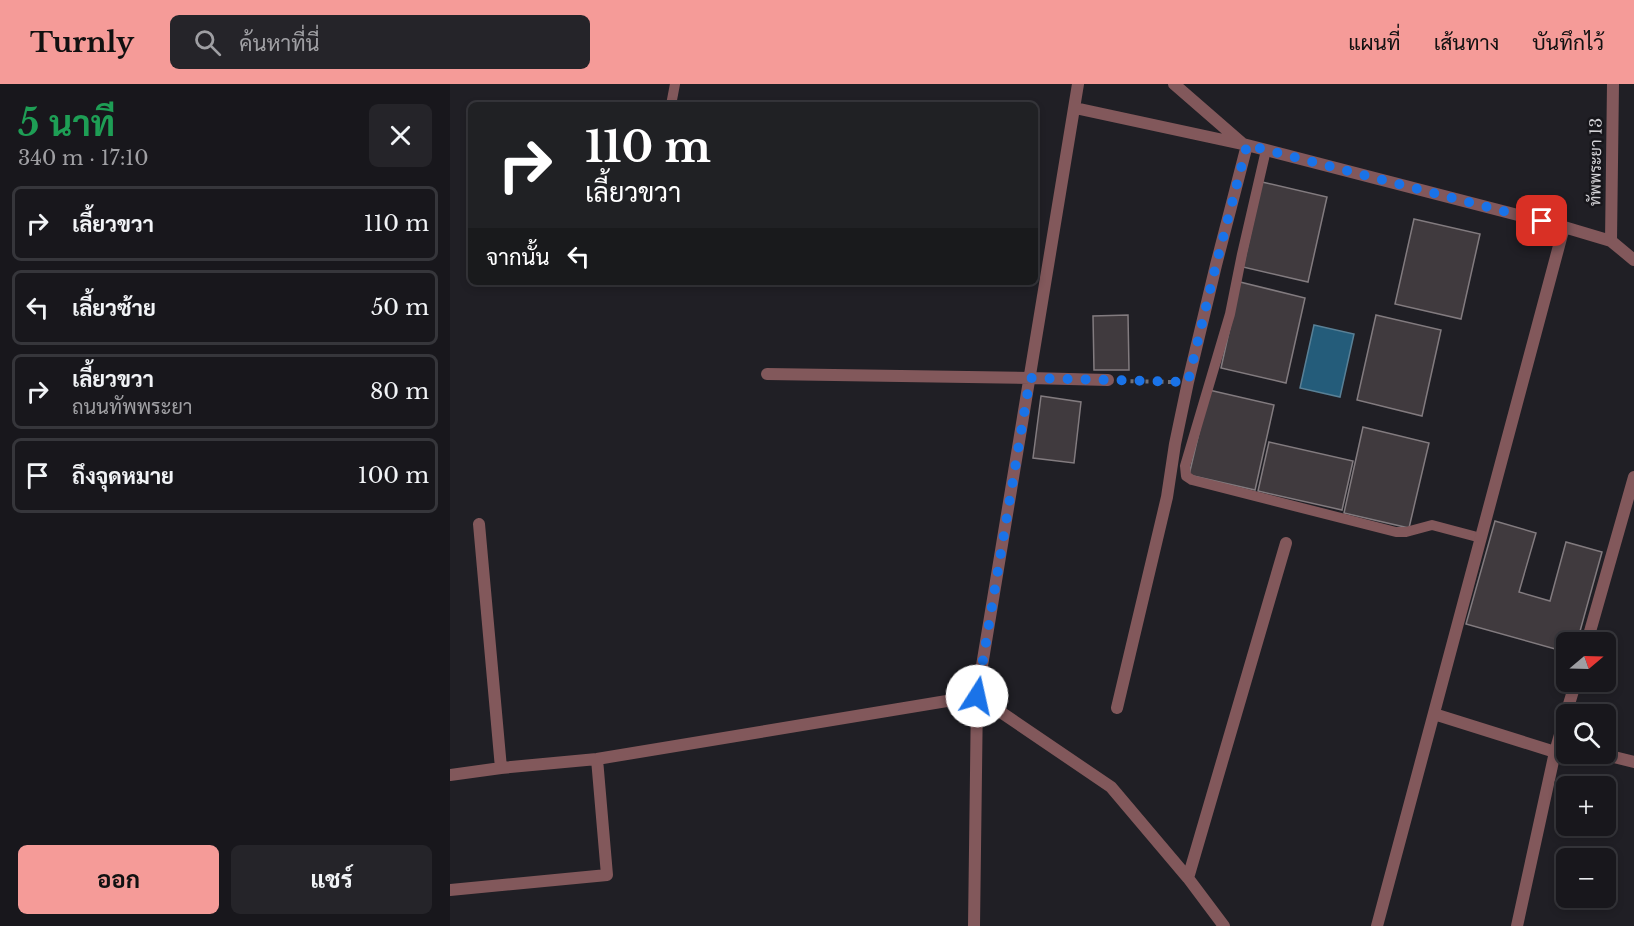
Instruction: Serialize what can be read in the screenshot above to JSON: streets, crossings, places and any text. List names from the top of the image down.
{
  "streets": {
    "street": ["ทัพพระยา 13"]
  },
  "north": "right",
  "page": {
    "header": "Turnly",
    "search": "ค้นหาที่นี่",
    "nav": ["แผนที่", "เส้นทาง", "บันทึกไว้"],
    "heading": ["5 นาที", "340 m · 17:10"],
    "turn": ["110 m", "เลี้ยวขวา"],
    "list": [
      {
        "name": "เลี้ยวขวา",
        "value": "110 m"
      },
      {
        "name": "เลี้ยวซ้าย",
        "value": "50 m"
      },
      {
        "name": "เลี้ยวขวา",
        "note": "ถนนทัพพระยา",
        "value": "80 m"
      },
      {
        "name": "ถึงจุดหมาย",
        "value": "100 m"
      }
    ],
    "then": "จากนั้น",
    "map_buttons": ["+", "−"],
    "buttons": ["ออก", "แชร์"]
  }
}
